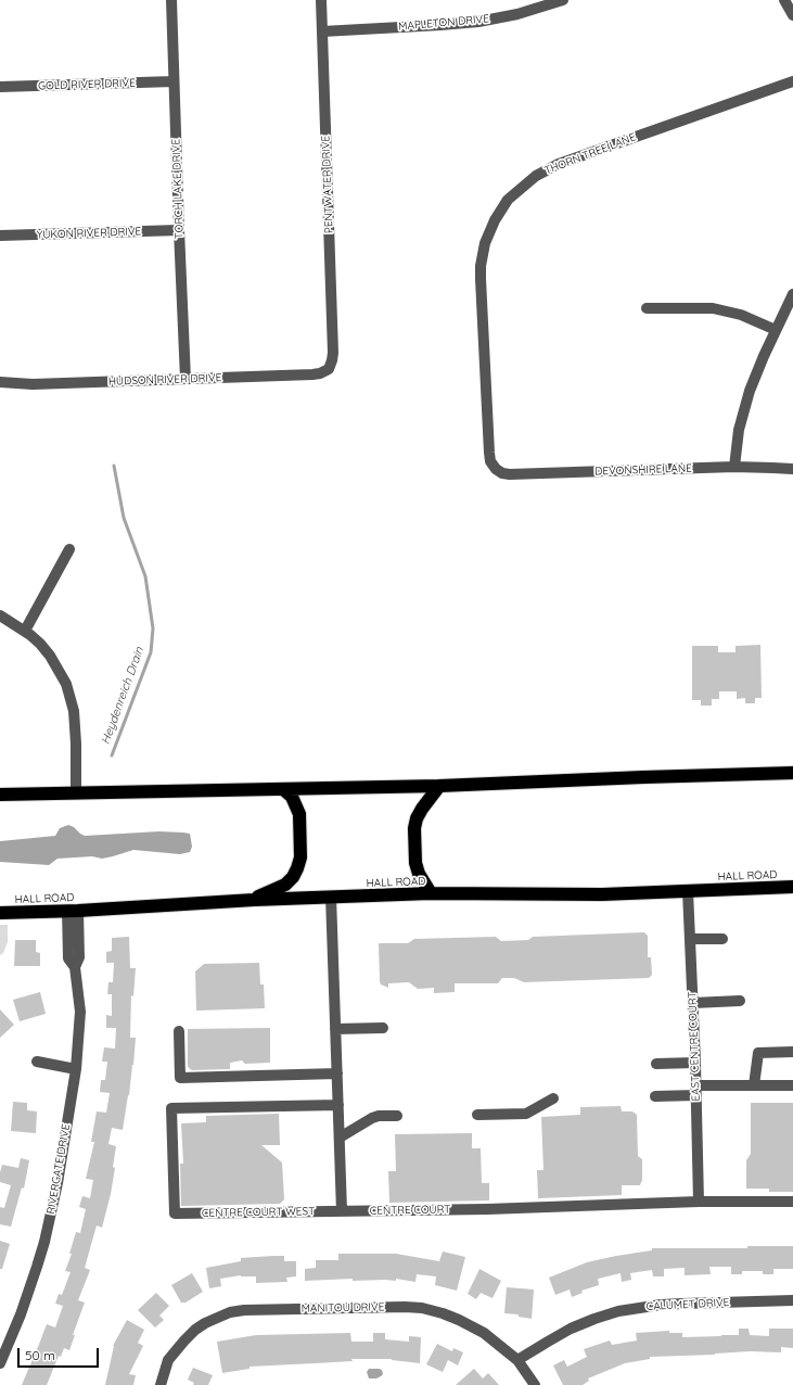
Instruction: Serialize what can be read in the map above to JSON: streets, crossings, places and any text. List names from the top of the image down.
{
  "streets": {
    "highway": ["HALL ROAD"],
    "street": [
      "MAPLETON DRIVE",
      "GOLD RIVER DRIVE",
      "THORN TREE LANE",
      "PENTWATER DRIVE",
      "TORCH LAKE DRIVE",
      "YUKON RIVER DRIVE",
      "HUDSON RIVER DRIVE",
      "DEVONSHIRE LANE",
      "EAST CENTRE COURT",
      "RIVERGATE DRIVE",
      "CENTRE COURT",
      "CENTRE COURT WEST",
      "CALUMET DRIVE",
      "MANITOU DRIVE"
    ]
  },
  "crossings": [
    ["MAPLETON DRIVE", "PENTWATER DRIVE"],
    ["GOLD RIVER DRIVE", "TORCH LAKE DRIVE"],
    ["THORN TREE LANE", "DEVONSHIRE LANE"],
    ["PENTWATER DRIVE", "HUDSON RIVER DRIVE"],
    ["TORCH LAKE DRIVE", "YUKON RIVER DRIVE"],
    ["TORCH LAKE DRIVE", "HUDSON RIVER DRIVE"],
    ["HALL ROAD", "EAST CENTRE COURT"],
    ["HALL ROAD", "RIVERGATE DRIVE"],
    ["EAST CENTRE COURT", "CENTRE COURT"],
    ["CENTRE COURT", "CENTRE COURT WEST"],
    ["CALUMET DRIVE", "MANITOU DRIVE"]
  ],
  "water": ["Heydenreich Drain"],
  "scale_bar": "50 m"
}
